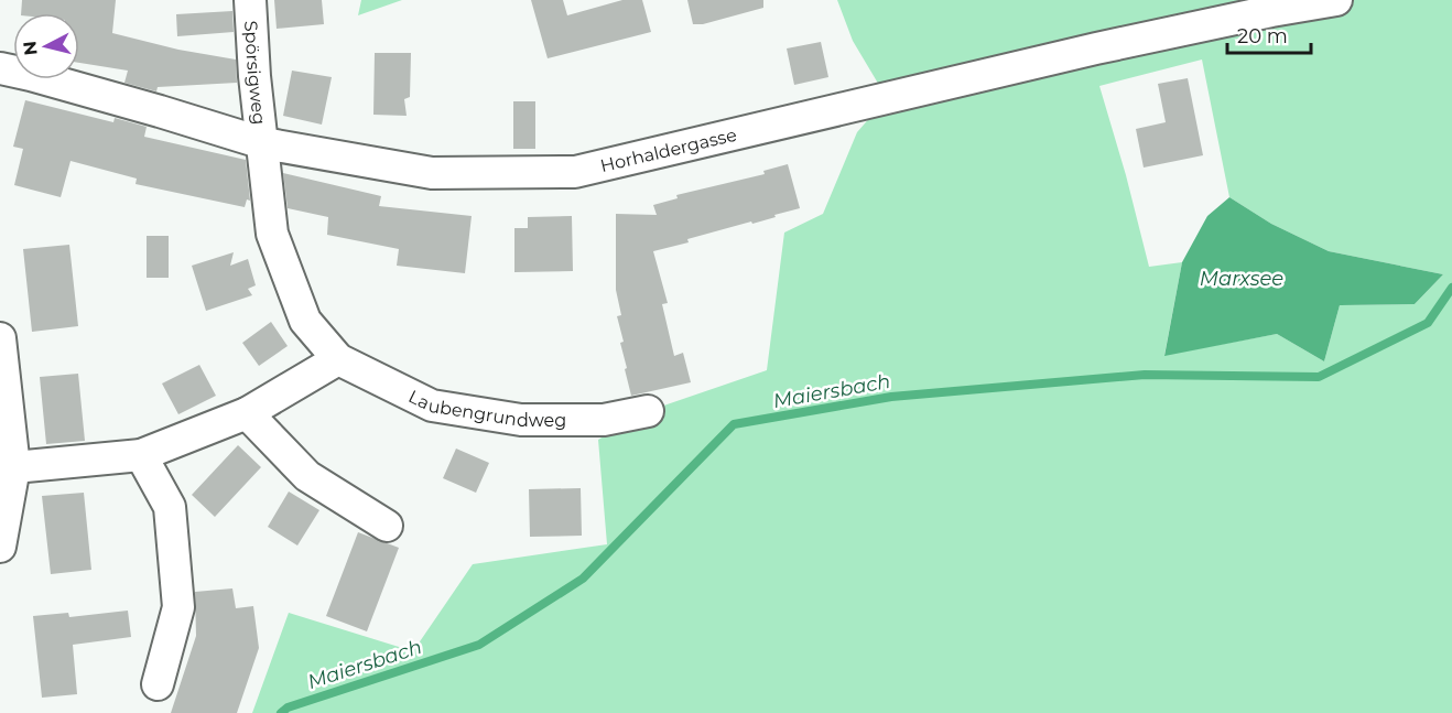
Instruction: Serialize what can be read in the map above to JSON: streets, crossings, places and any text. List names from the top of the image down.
{
  "streets": {
    "street": ["Spörsigweg", "Horhaldergasse", "Laubengrundweg"]
  },
  "crossings": [
    ["Spörsigweg", "Horhaldergasse"],
    ["Spörsigweg", "Laubengrundweg"],
    ["Horhaldergasse", "Laubengrundweg"]
  ],
  "water": ["Marxsee", "Maiersbach"],
  "scale_bar": "20 m",
  "north": "left"
}
